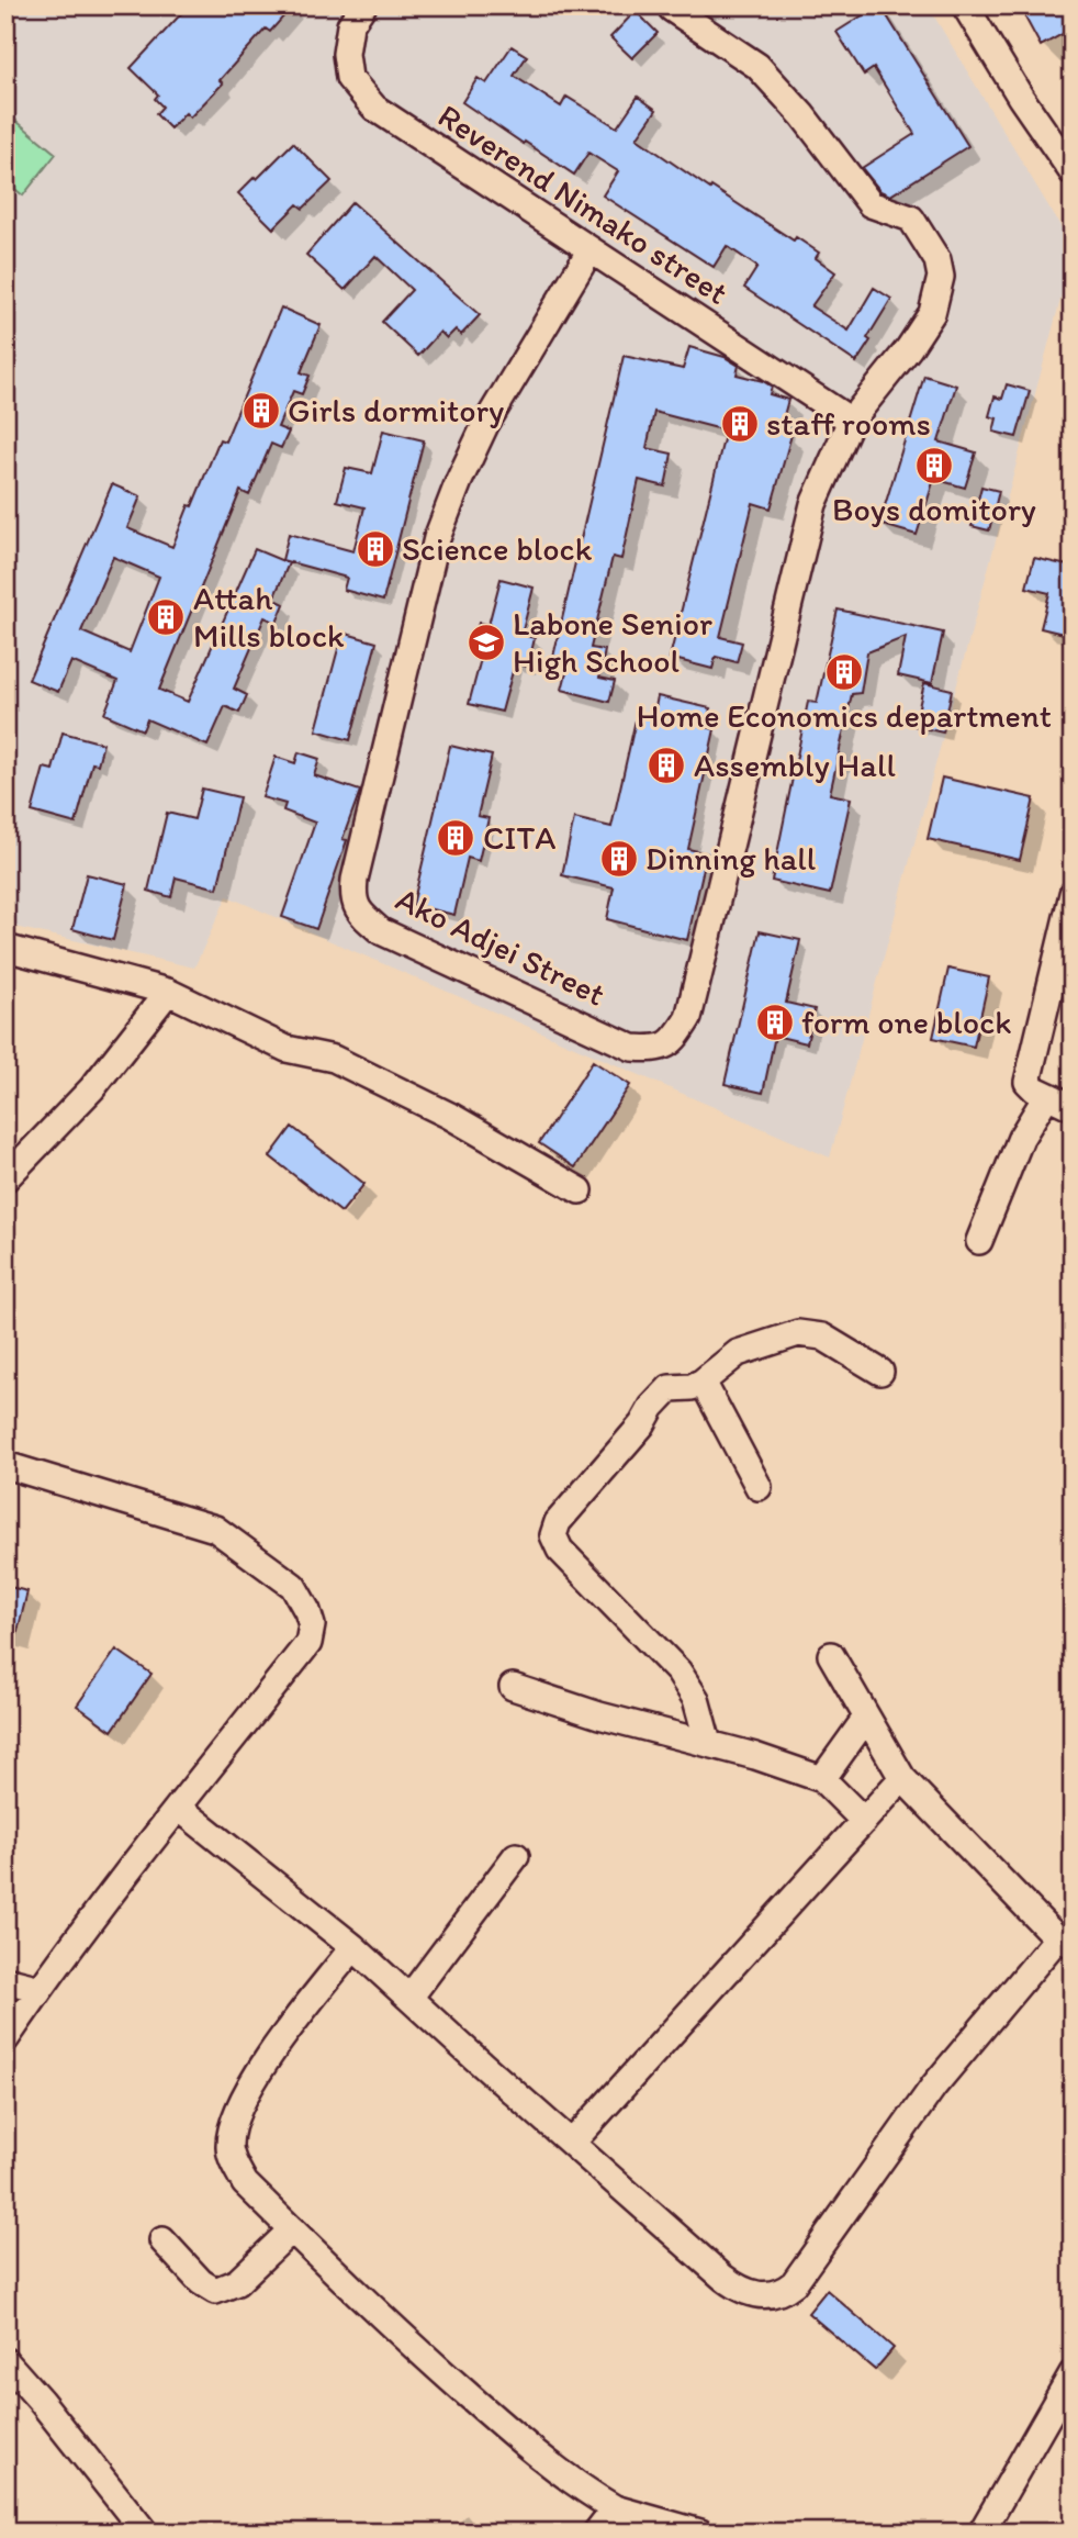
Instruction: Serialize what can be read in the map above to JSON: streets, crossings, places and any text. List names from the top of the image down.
{
  "streets": {
    "street": ["Reverend Nimako street", "Ako Adjei Street"]
  },
  "crossings": [
    ["Reverend Nimako street", "Ako Adjei Street"]
  ],
  "places": {
    "building": [
      "Girls dormitory",
      "staff rooms",
      "Boys domitory",
      "Science block",
      "Attah Mills block",
      "Home Economics department",
      "Assembly Hall",
      "CITA",
      "Dinning hall",
      "form one block"
    ],
    "school or university": ["Labone Senior High School"]
  }
}
